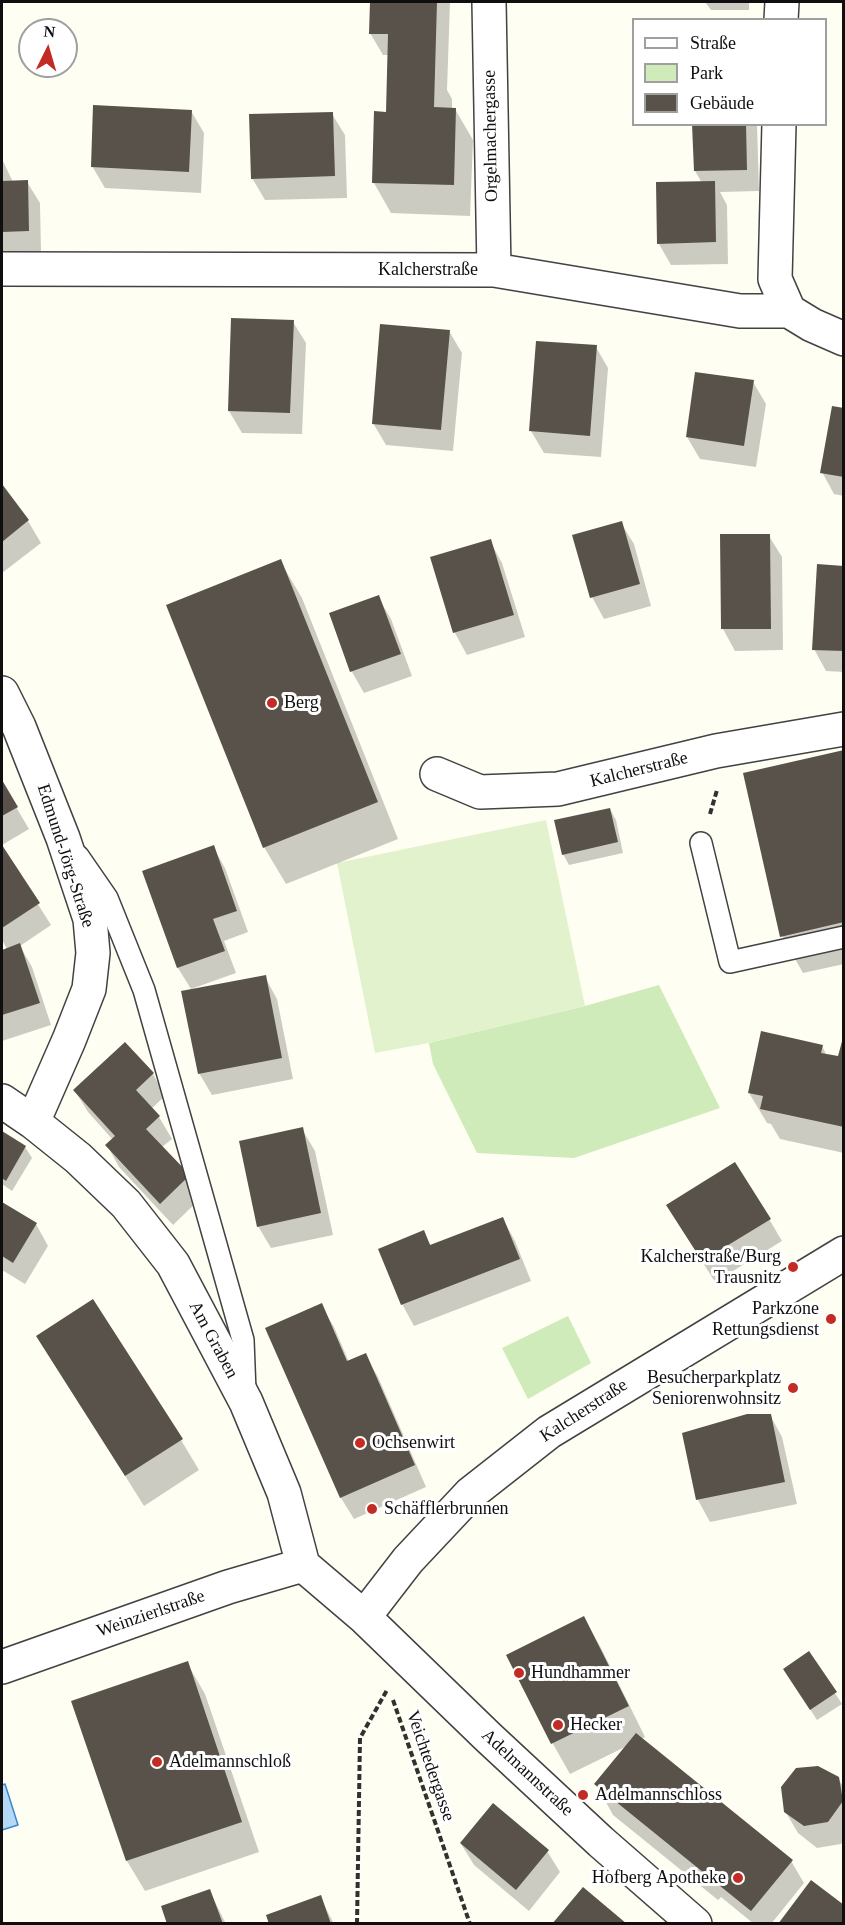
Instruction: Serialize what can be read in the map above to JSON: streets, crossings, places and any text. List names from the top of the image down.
{
  "streets": {
    "street": [
      "Orgelmachergasse",
      "Kalcherstraße",
      "Edmund-Jörg-Straße",
      "Am Graben",
      "Weinzierlstraße",
      "Adelmannstraße"
    ],
    "path": ["Veichtedergasse"]
  },
  "crossings": [
    ["Orgelmachergasse", "Kalcherstraße"],
    ["Kalcherstraße", "Adelmannstraße"],
    ["Edmund-Jörg-Straße", "Am Graben"],
    ["Am Graben", "Weinzierlstraße"]
  ],
  "places": [
    "Berg",
    "Kalcherstraße/Burg Trausnitz",
    "Parkzone Rettungsdienst",
    "Besucherparkplatz Seniorenwohnsitz",
    "Ochsenwirt",
    "Schäfflerbrunnen",
    "Hundhammer",
    "Hecker",
    "Adelmannschloß",
    "Adelmannschloss",
    "Hofberg Apotheke"
  ],
  "legend": ["Straße", "Park", "Gebäude"],
  "north": "top"
}
